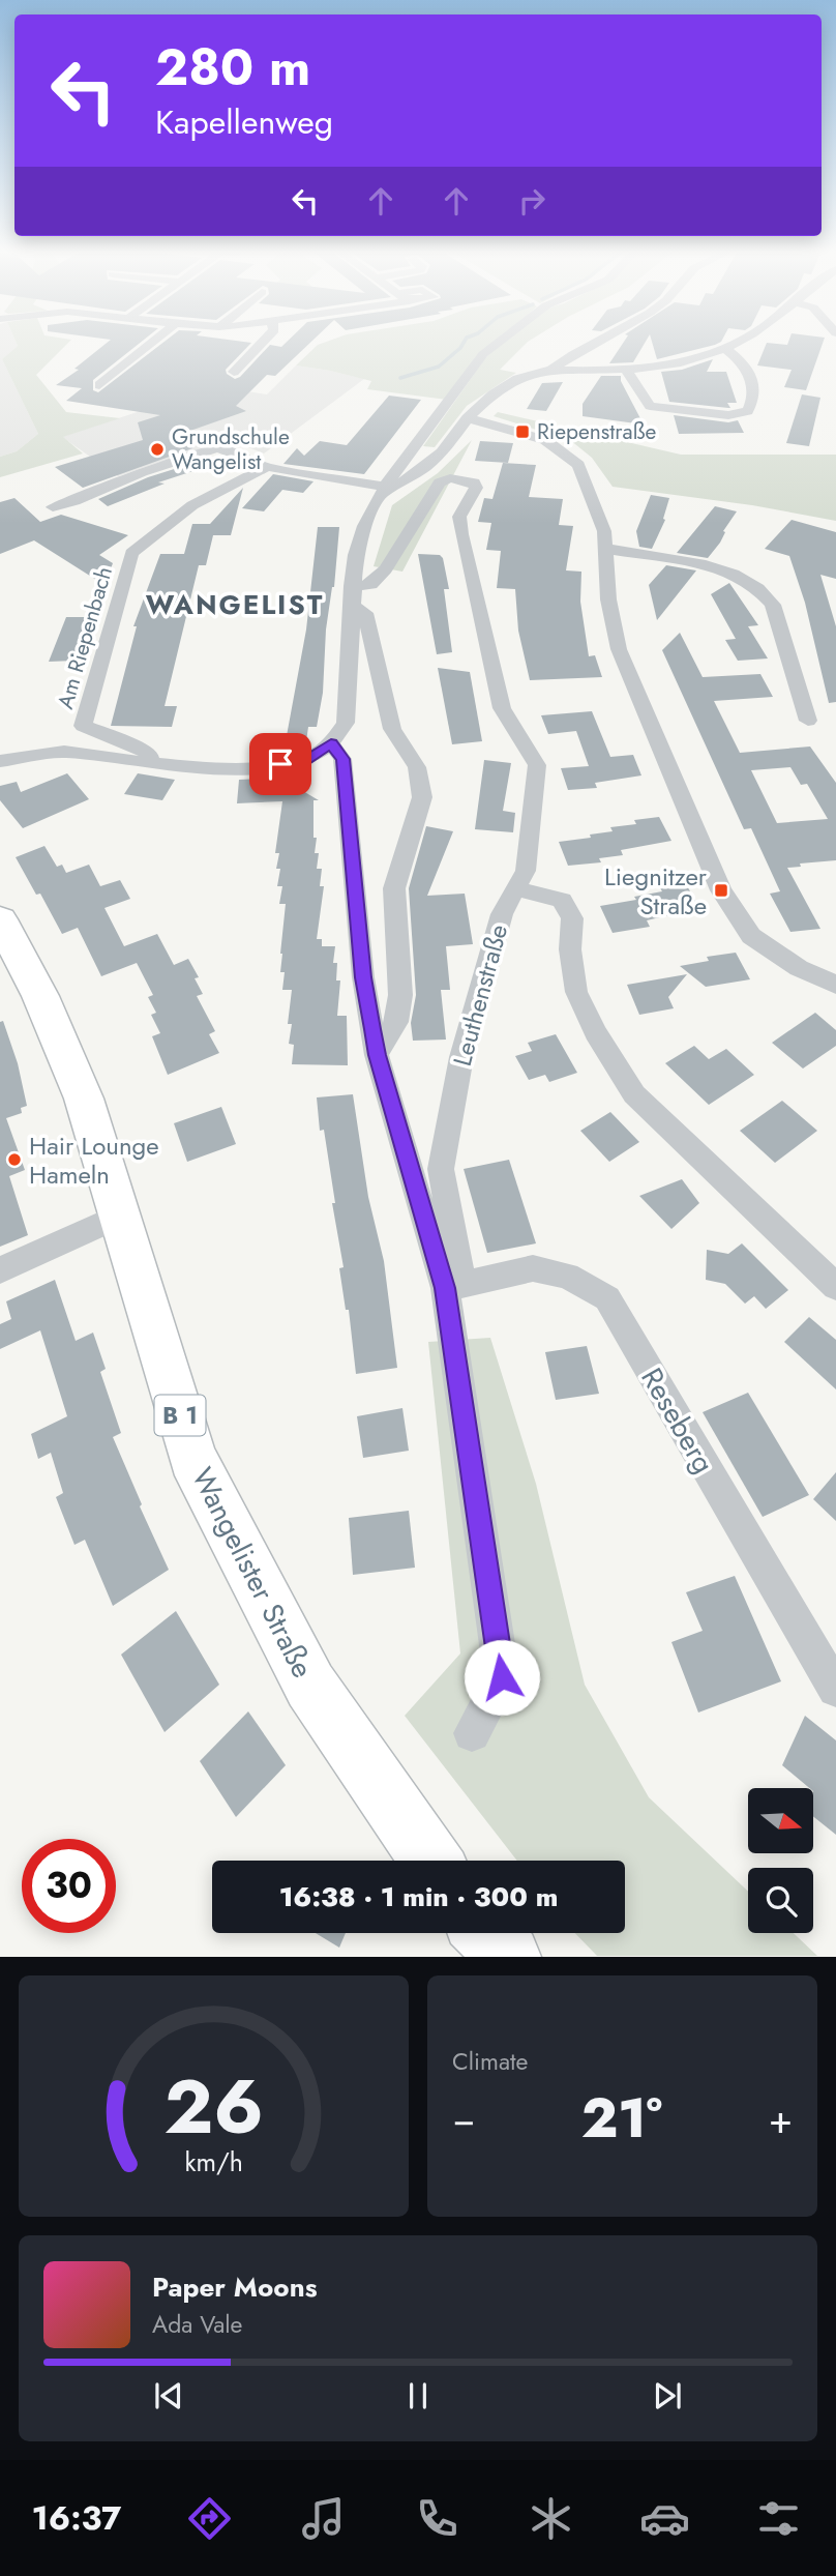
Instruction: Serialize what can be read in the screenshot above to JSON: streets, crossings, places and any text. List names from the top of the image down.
{
  "streets": {
    "main road": ["B 1", "Wangelister Straße"],
    "street": ["Am Riepenbach", "Leuthenstraße", "Reseberg"]
  },
  "crossings": [
    ["Leuthenstraße", "Reseberg"]
  ],
  "districts": ["WANGELIST"],
  "places": {
    "transit": ["Riepenstraße", "Liegnitzer Straße"],
    "other": ["Grundschule Wangelist", "Hair Lounge Hameln"]
  },
  "north": "right",
  "page": {
    "turn": ["280 m", "Kapellenweg"],
    "limit": "30",
    "trip": "16:38 · 1 min · 300 m",
    "tile": "Climate",
    "heat": ["−", "21°", "+"],
    "song": ["Paper Moons", "Ada Vale"],
    "tabs": "16:37",
    "gauge": ["26", "km/h"]
  }
}
